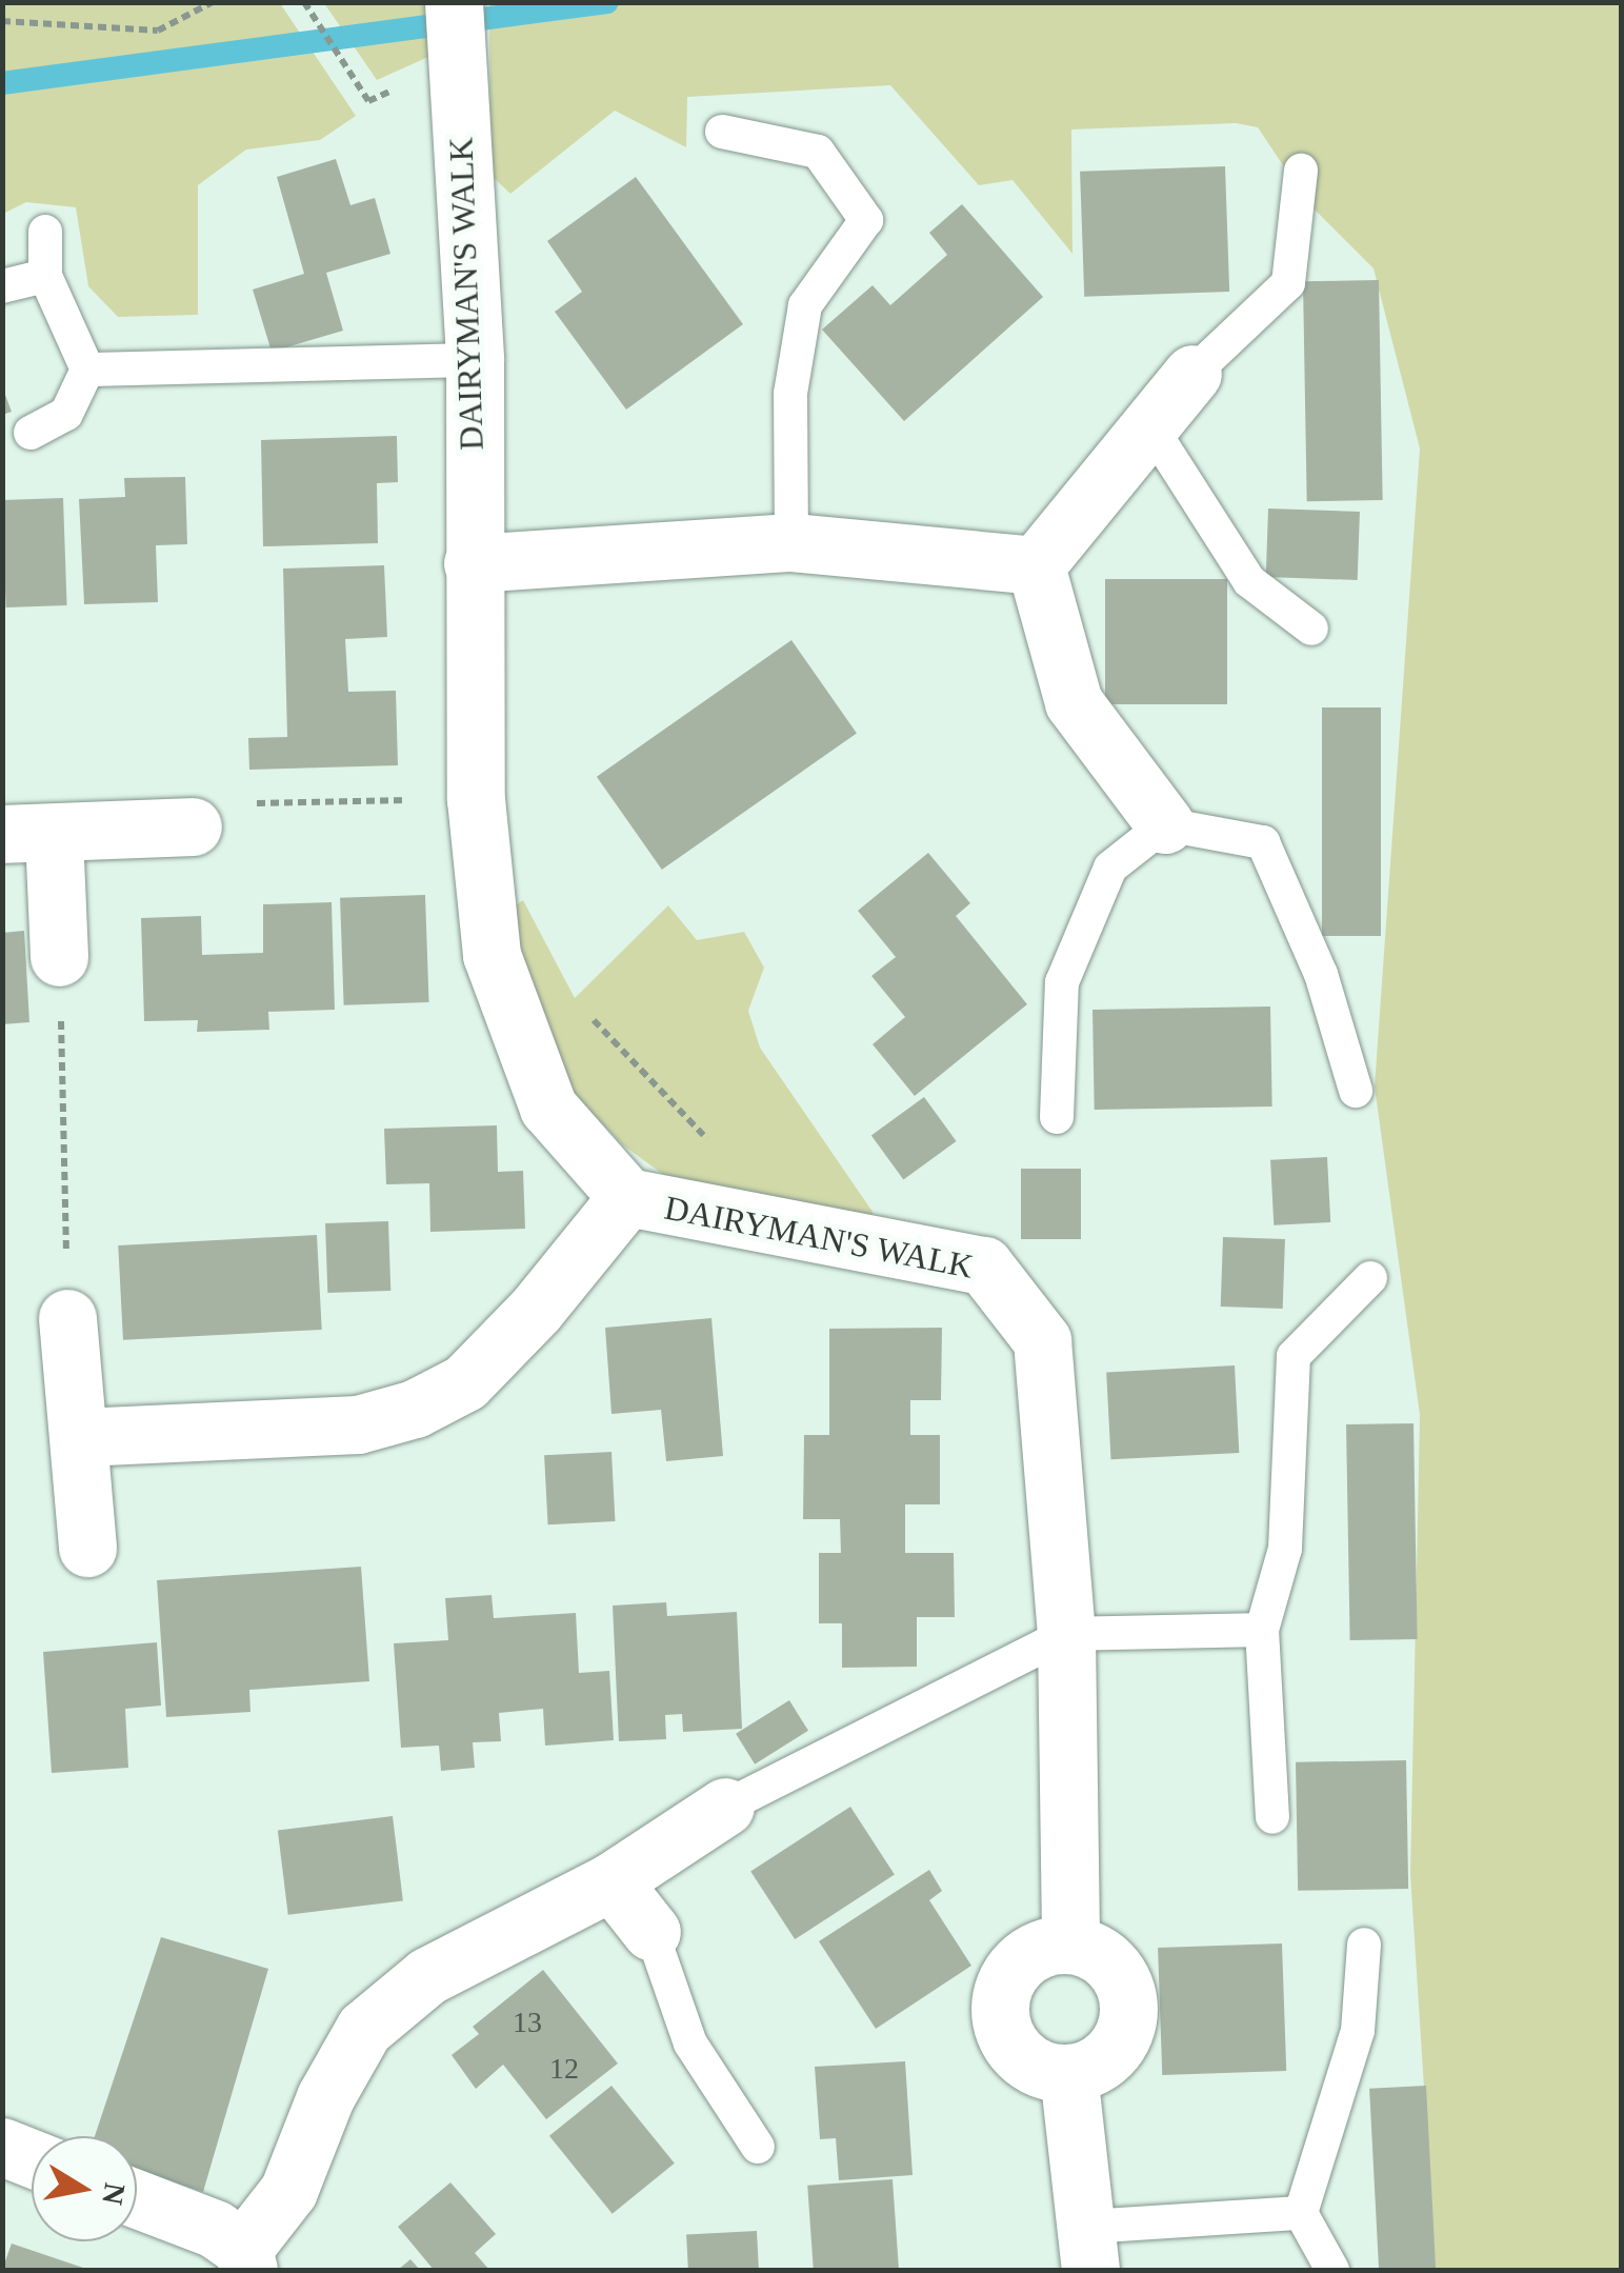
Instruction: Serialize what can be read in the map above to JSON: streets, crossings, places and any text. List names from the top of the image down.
{
  "streets": {
    "street": ["DAIRYMAN'S WALK"]
  },
  "house_numbers": ["13", "12"],
  "north": "right"
}
